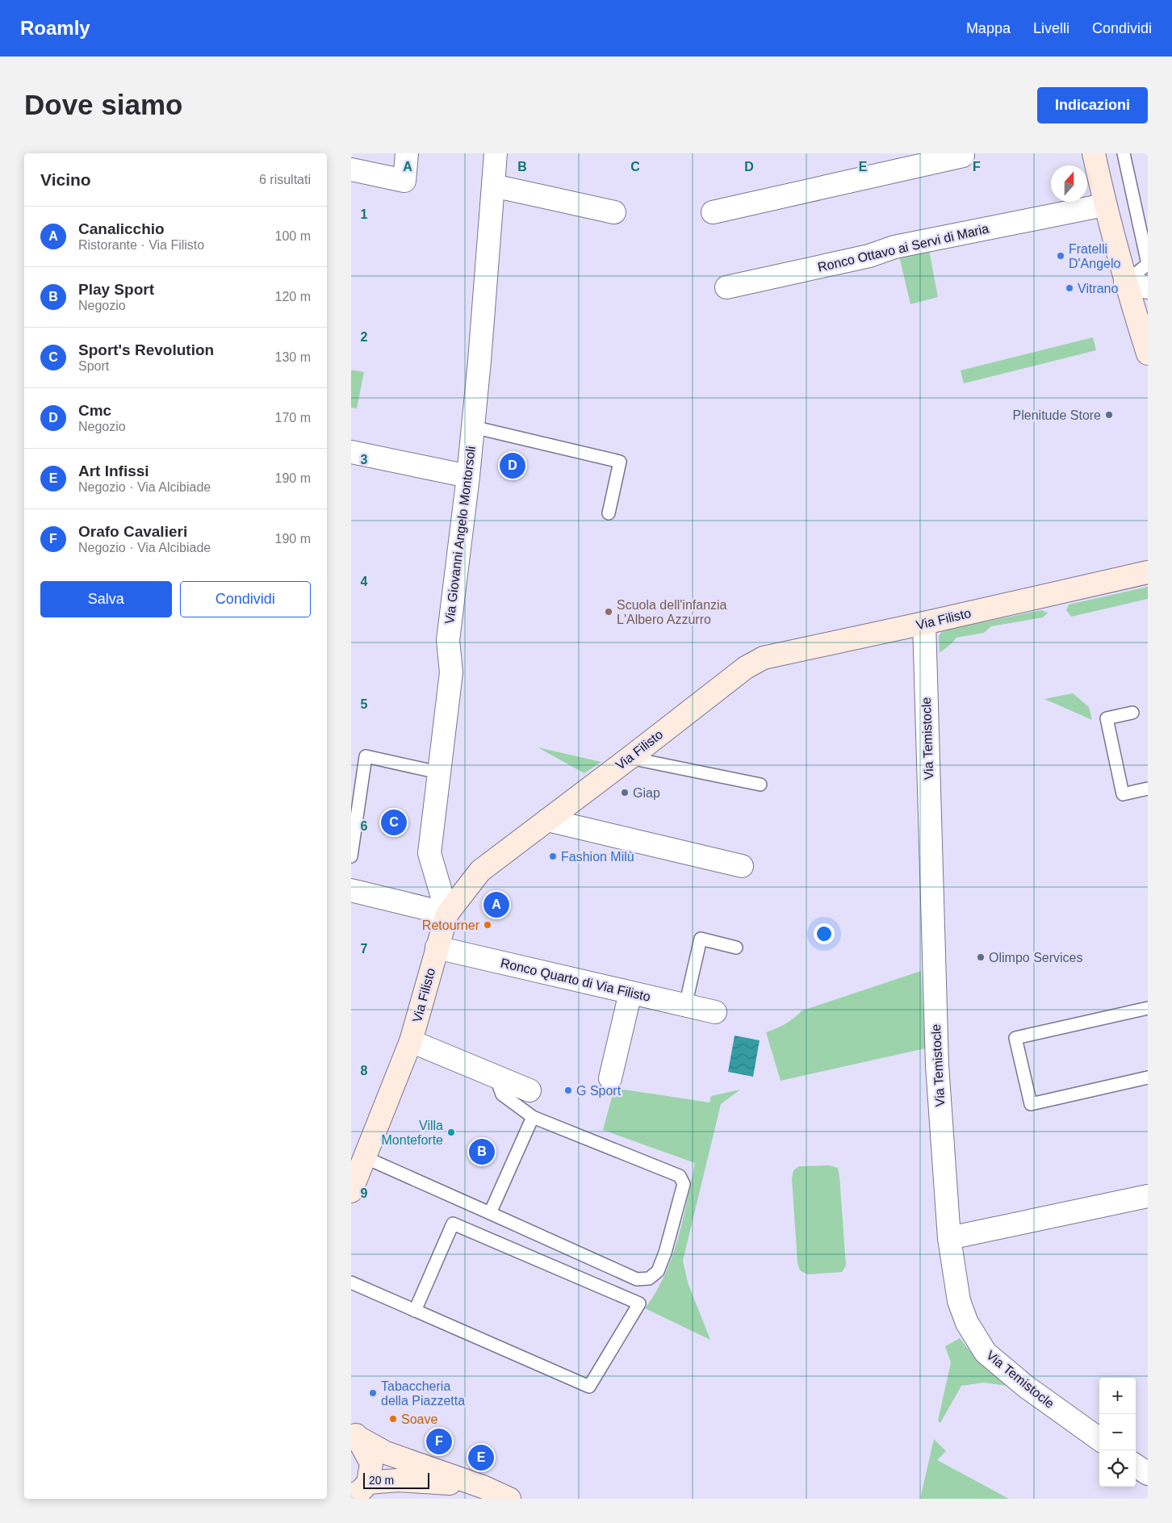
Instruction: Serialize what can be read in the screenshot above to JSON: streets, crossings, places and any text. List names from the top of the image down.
{
  "streets": {
    "street": [
      "Ronco Ottavo ai Servi di Maria",
      "Via Giovanni Angelo Montorsoli",
      "Via Filisto",
      "Via Temistocle",
      "Ronco Quarto di Via Filisto"
    ]
  },
  "crossings": [
    ["Via Giovanni Angelo Montorsoli", "Via Filisto"],
    ["Via Filisto", "Via Temistocle"],
    ["Via Filisto", "Ronco Quarto di Via Filisto"]
  ],
  "places": [
    "Fratelli D'Angelo",
    "Vitrano",
    "Plenitude Store",
    "Scuola dell'infanzia L'Albero Azzurro",
    "Giap",
    "Fashion Milù",
    "Retourner",
    "Olimpo Services",
    "G Sport",
    "Villa Monteforte",
    "Tabaccheria della Piazzetta",
    "Soave"
  ],
  "scale_bar": "20 m",
  "north": "top",
  "page": {
    "header": "Roamly",
    "nav": ["Mappa", "Livelli", "Condividi"],
    "buttons": [
      "Indicazioni",
      ["Salva", "Condividi"]
    ],
    "title": "Dove siamo",
    "heading": ["Vicino", "6 risultati"],
    "list": [
      {
        "mark": "A",
        "name": "Canalicchio",
        "note": "Ristorante · Via Filisto",
        "value": "100 m"
      },
      {
        "mark": "B",
        "name": "Play Sport",
        "note": "Negozio",
        "value": "120 m"
      },
      {
        "mark": "C",
        "name": "Sport's Revolution",
        "note": "Sport",
        "value": "130 m"
      },
      {
        "mark": "D",
        "name": "Cmc",
        "note": "Negozio",
        "value": "170 m"
      },
      {
        "mark": "E",
        "name": "Art Infissi",
        "note": "Negozio · Via Alcibiade",
        "value": "190 m"
      },
      {
        "mark": "F",
        "name": "Orafo Cavalieri",
        "note": "Negozio · Via Alcibiade",
        "value": "190 m"
      }
    ],
    "pins": [
      "D",
      "C",
      "A",
      "B",
      "F",
      "E"
    ],
    "map_buttons": ["+", "−"],
    "scale": "20 m"
  },
  "grid": {
    "columns": [
      "A",
      "B",
      "C",
      "D",
      "E",
      "F"
    ],
    "rows": [
      "1",
      "2",
      "3",
      "4",
      "5",
      "6",
      "7",
      "8",
      "9"
    ]
  }
}
